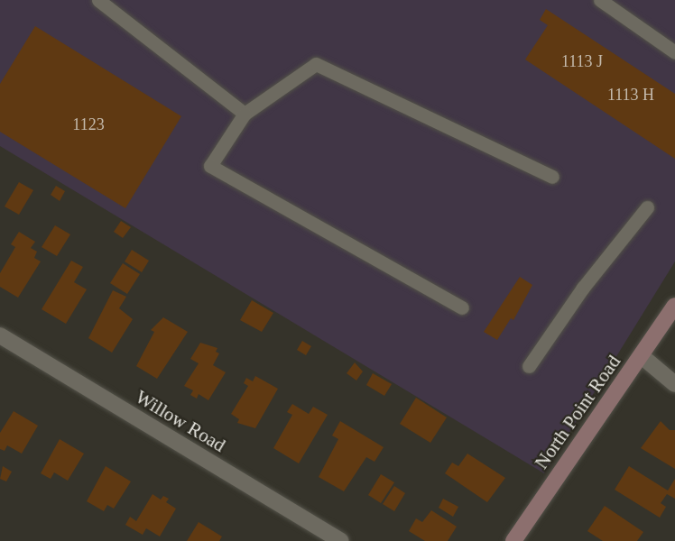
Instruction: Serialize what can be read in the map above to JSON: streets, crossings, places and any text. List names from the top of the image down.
{
  "streets": {
    "street": ["North Point Road", "Willow Road"]
  },
  "house_numbers": ["1113 J", "1113 H", "1123"]
}
